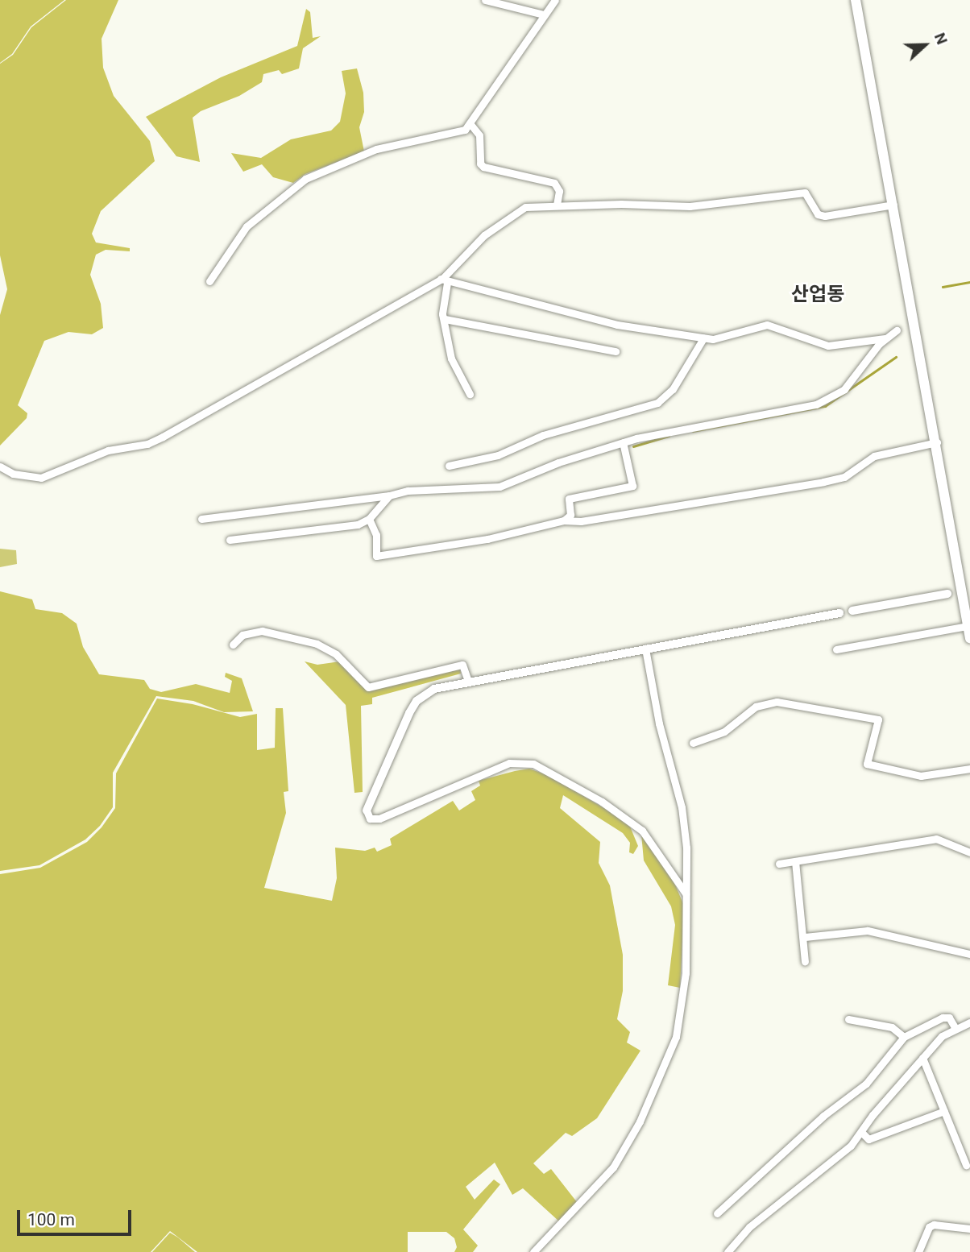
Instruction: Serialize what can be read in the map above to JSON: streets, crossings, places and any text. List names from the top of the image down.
{
  "districts": ["산업동"],
  "scale_bar": "100 m",
  "north": "right"
}
